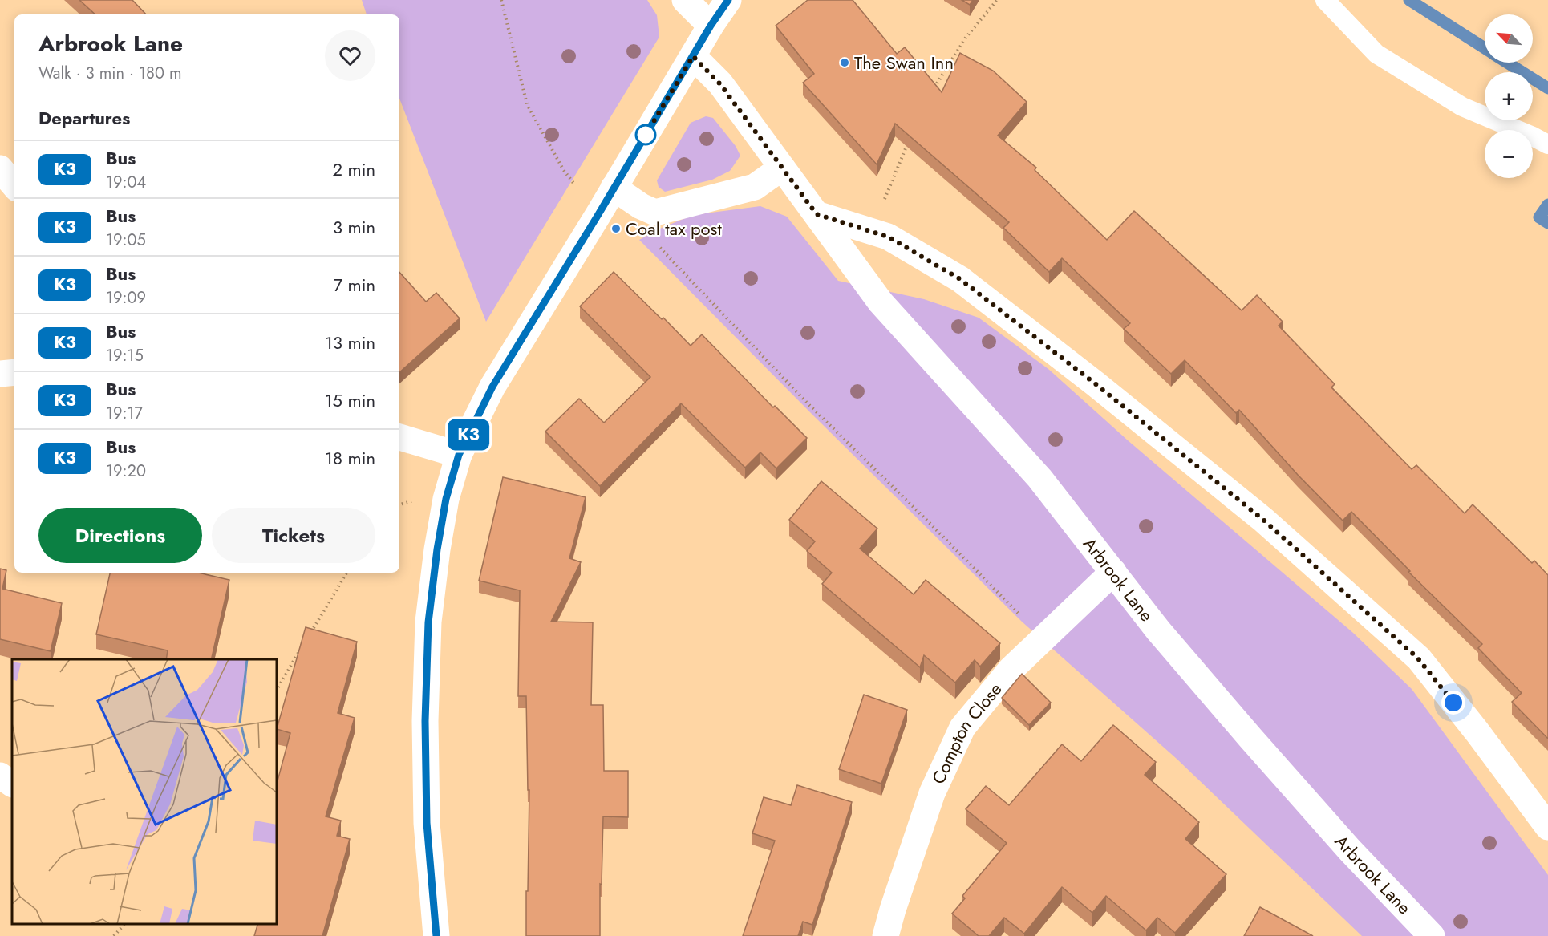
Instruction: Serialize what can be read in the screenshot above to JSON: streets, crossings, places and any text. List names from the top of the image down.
{
  "streets": {
    "street": ["Arbrook Lane", "Compton Close"]
  },
  "crossings": [
    ["Arbrook Lane", "Compton Close"]
  ],
  "places": ["The Swan Inn", "Coal tax post"],
  "lines": ["bus line K3"],
  "north": "top left",
  "page": {
    "on_map": "K3",
    "map_buttons": ["+", "−"],
    "heading": [
      ["Arbrook Lane", "Walk · 3 min · 180 m"],
      "Departures"
    ],
    "list": [
      {
        "mark": "K3",
        "name": "Bus",
        "note": "19:04",
        "value": "2 min"
      },
      {
        "mark": "K3",
        "name": "Bus",
        "note": "19:05",
        "value": "3 min"
      },
      {
        "mark": "K3",
        "name": "Bus",
        "note": "19:09",
        "value": "7 min"
      },
      {
        "mark": "K3",
        "name": "Bus",
        "note": "19:15",
        "value": "13 min"
      },
      {
        "mark": "K3",
        "name": "Bus",
        "note": "19:17",
        "value": "15 min"
      },
      {
        "mark": "K3",
        "name": "Bus",
        "note": "19:20",
        "value": "18 min"
      }
    ],
    "buttons": ["Directions", "Tickets"]
  }
}
